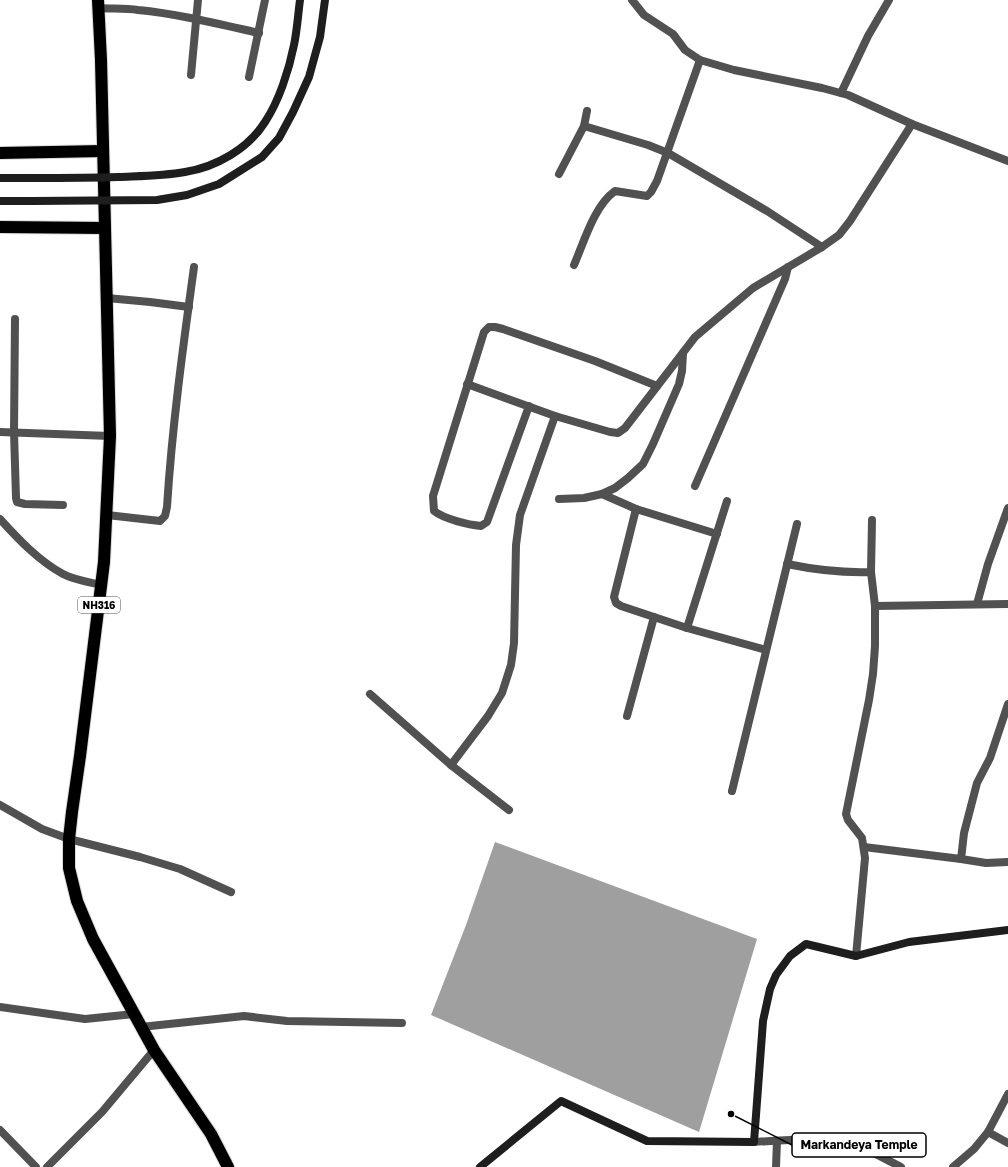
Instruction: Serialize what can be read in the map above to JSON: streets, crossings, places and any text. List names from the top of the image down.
{
  "streets": {
    "highway": ["NH316"]
  },
  "places": ["Markandeya Temple"]
}
